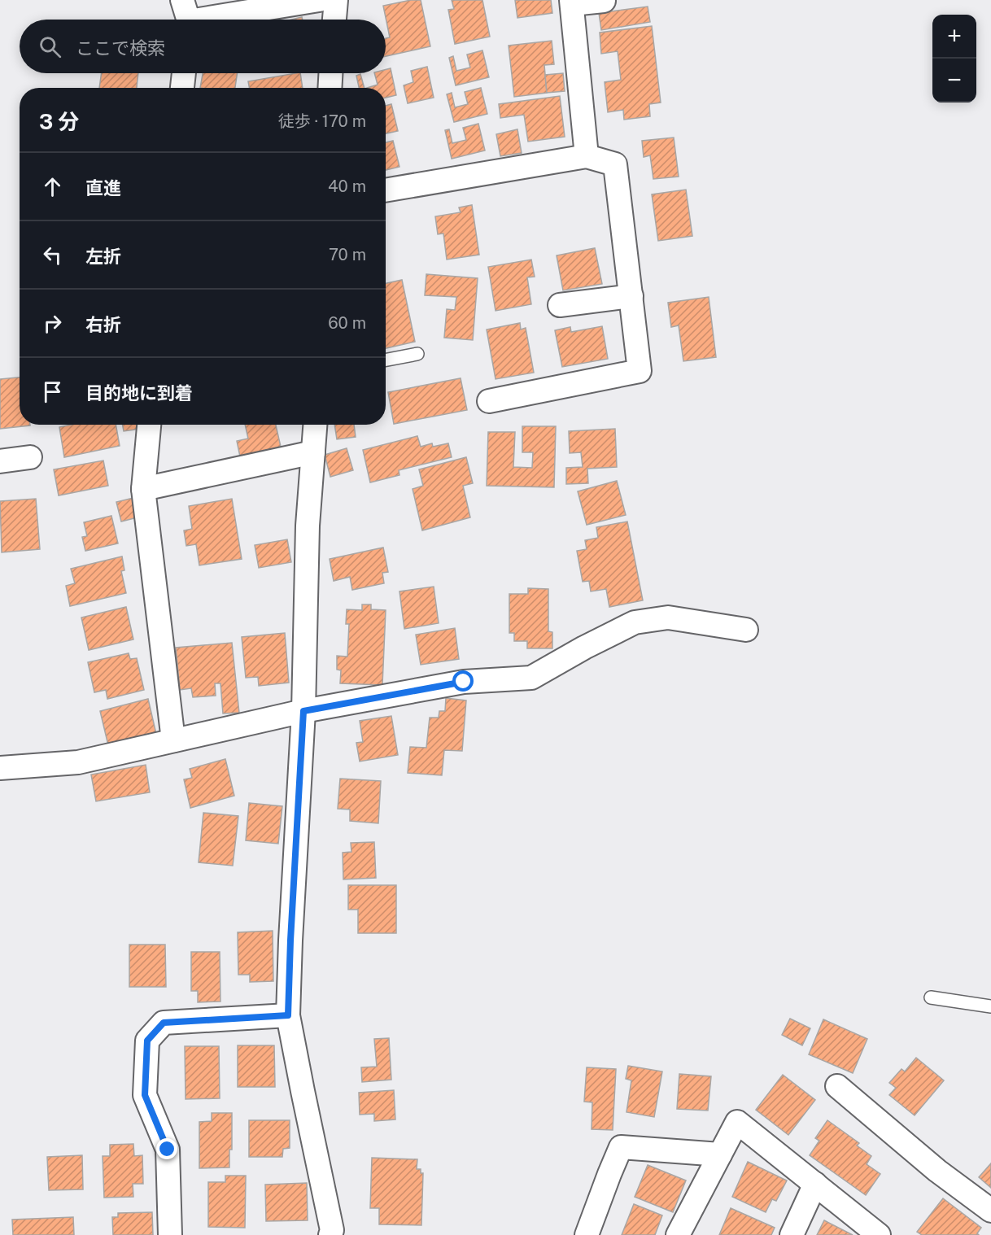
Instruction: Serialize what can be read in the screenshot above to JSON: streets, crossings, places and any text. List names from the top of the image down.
{
  "page": {
    "map_buttons": ["+", "−"],
    "search": "ここで検索",
    "heading": ["3 分", "徒歩 · 170 m"],
    "list": [
      ["直進", "40 m"],
      ["左折", "70 m"],
      ["右折", "60 m"],
      "目的地に到着"
    ]
  }
}
